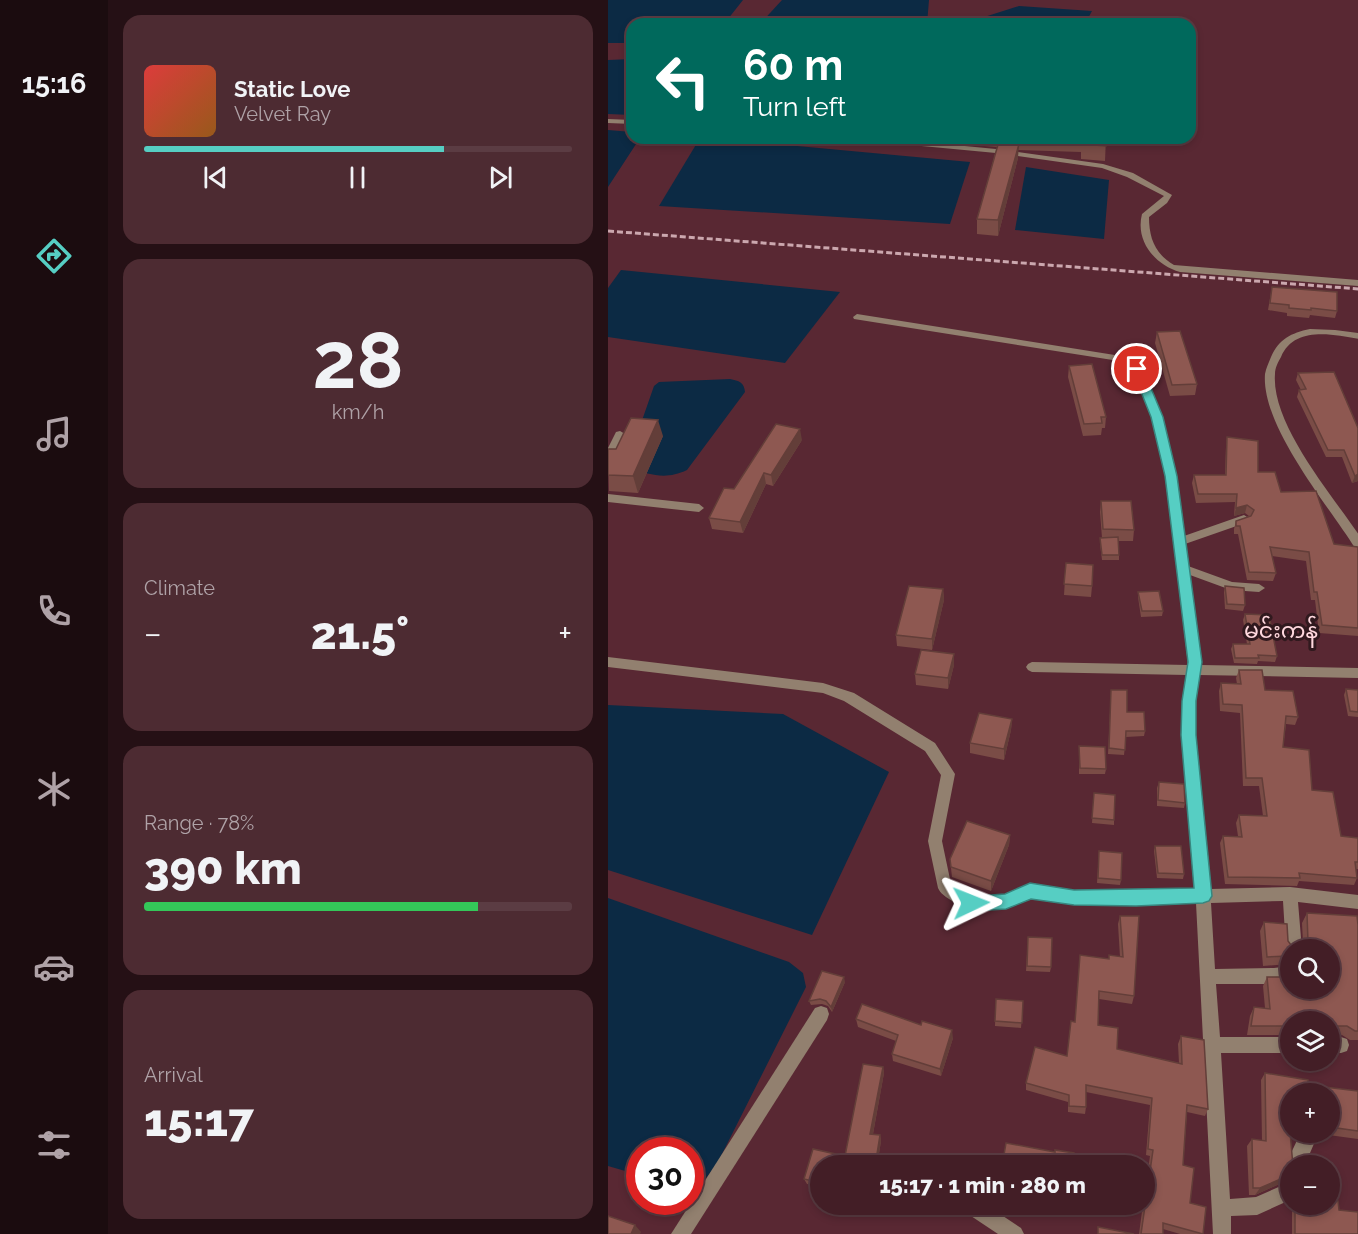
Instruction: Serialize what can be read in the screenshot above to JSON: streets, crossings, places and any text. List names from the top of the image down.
{
  "districts": ["မင်းကန်"],
  "page": {
    "tabs": "15:16",
    "turn": ["60 m", "Turn left"],
    "song": ["Static Love", "Velvet Ray"],
    "tile": [
      ["28", "km/h"],
      "Climate",
      ["Range · 78%", "390 km"],
      ["Arrival", "15:17"]
    ],
    "heat": ["−", "21.5°", "+"],
    "map_buttons": ["+", "−"],
    "limit": "30",
    "trip": "15:17 · 1 min · 280 m"
  }
}
